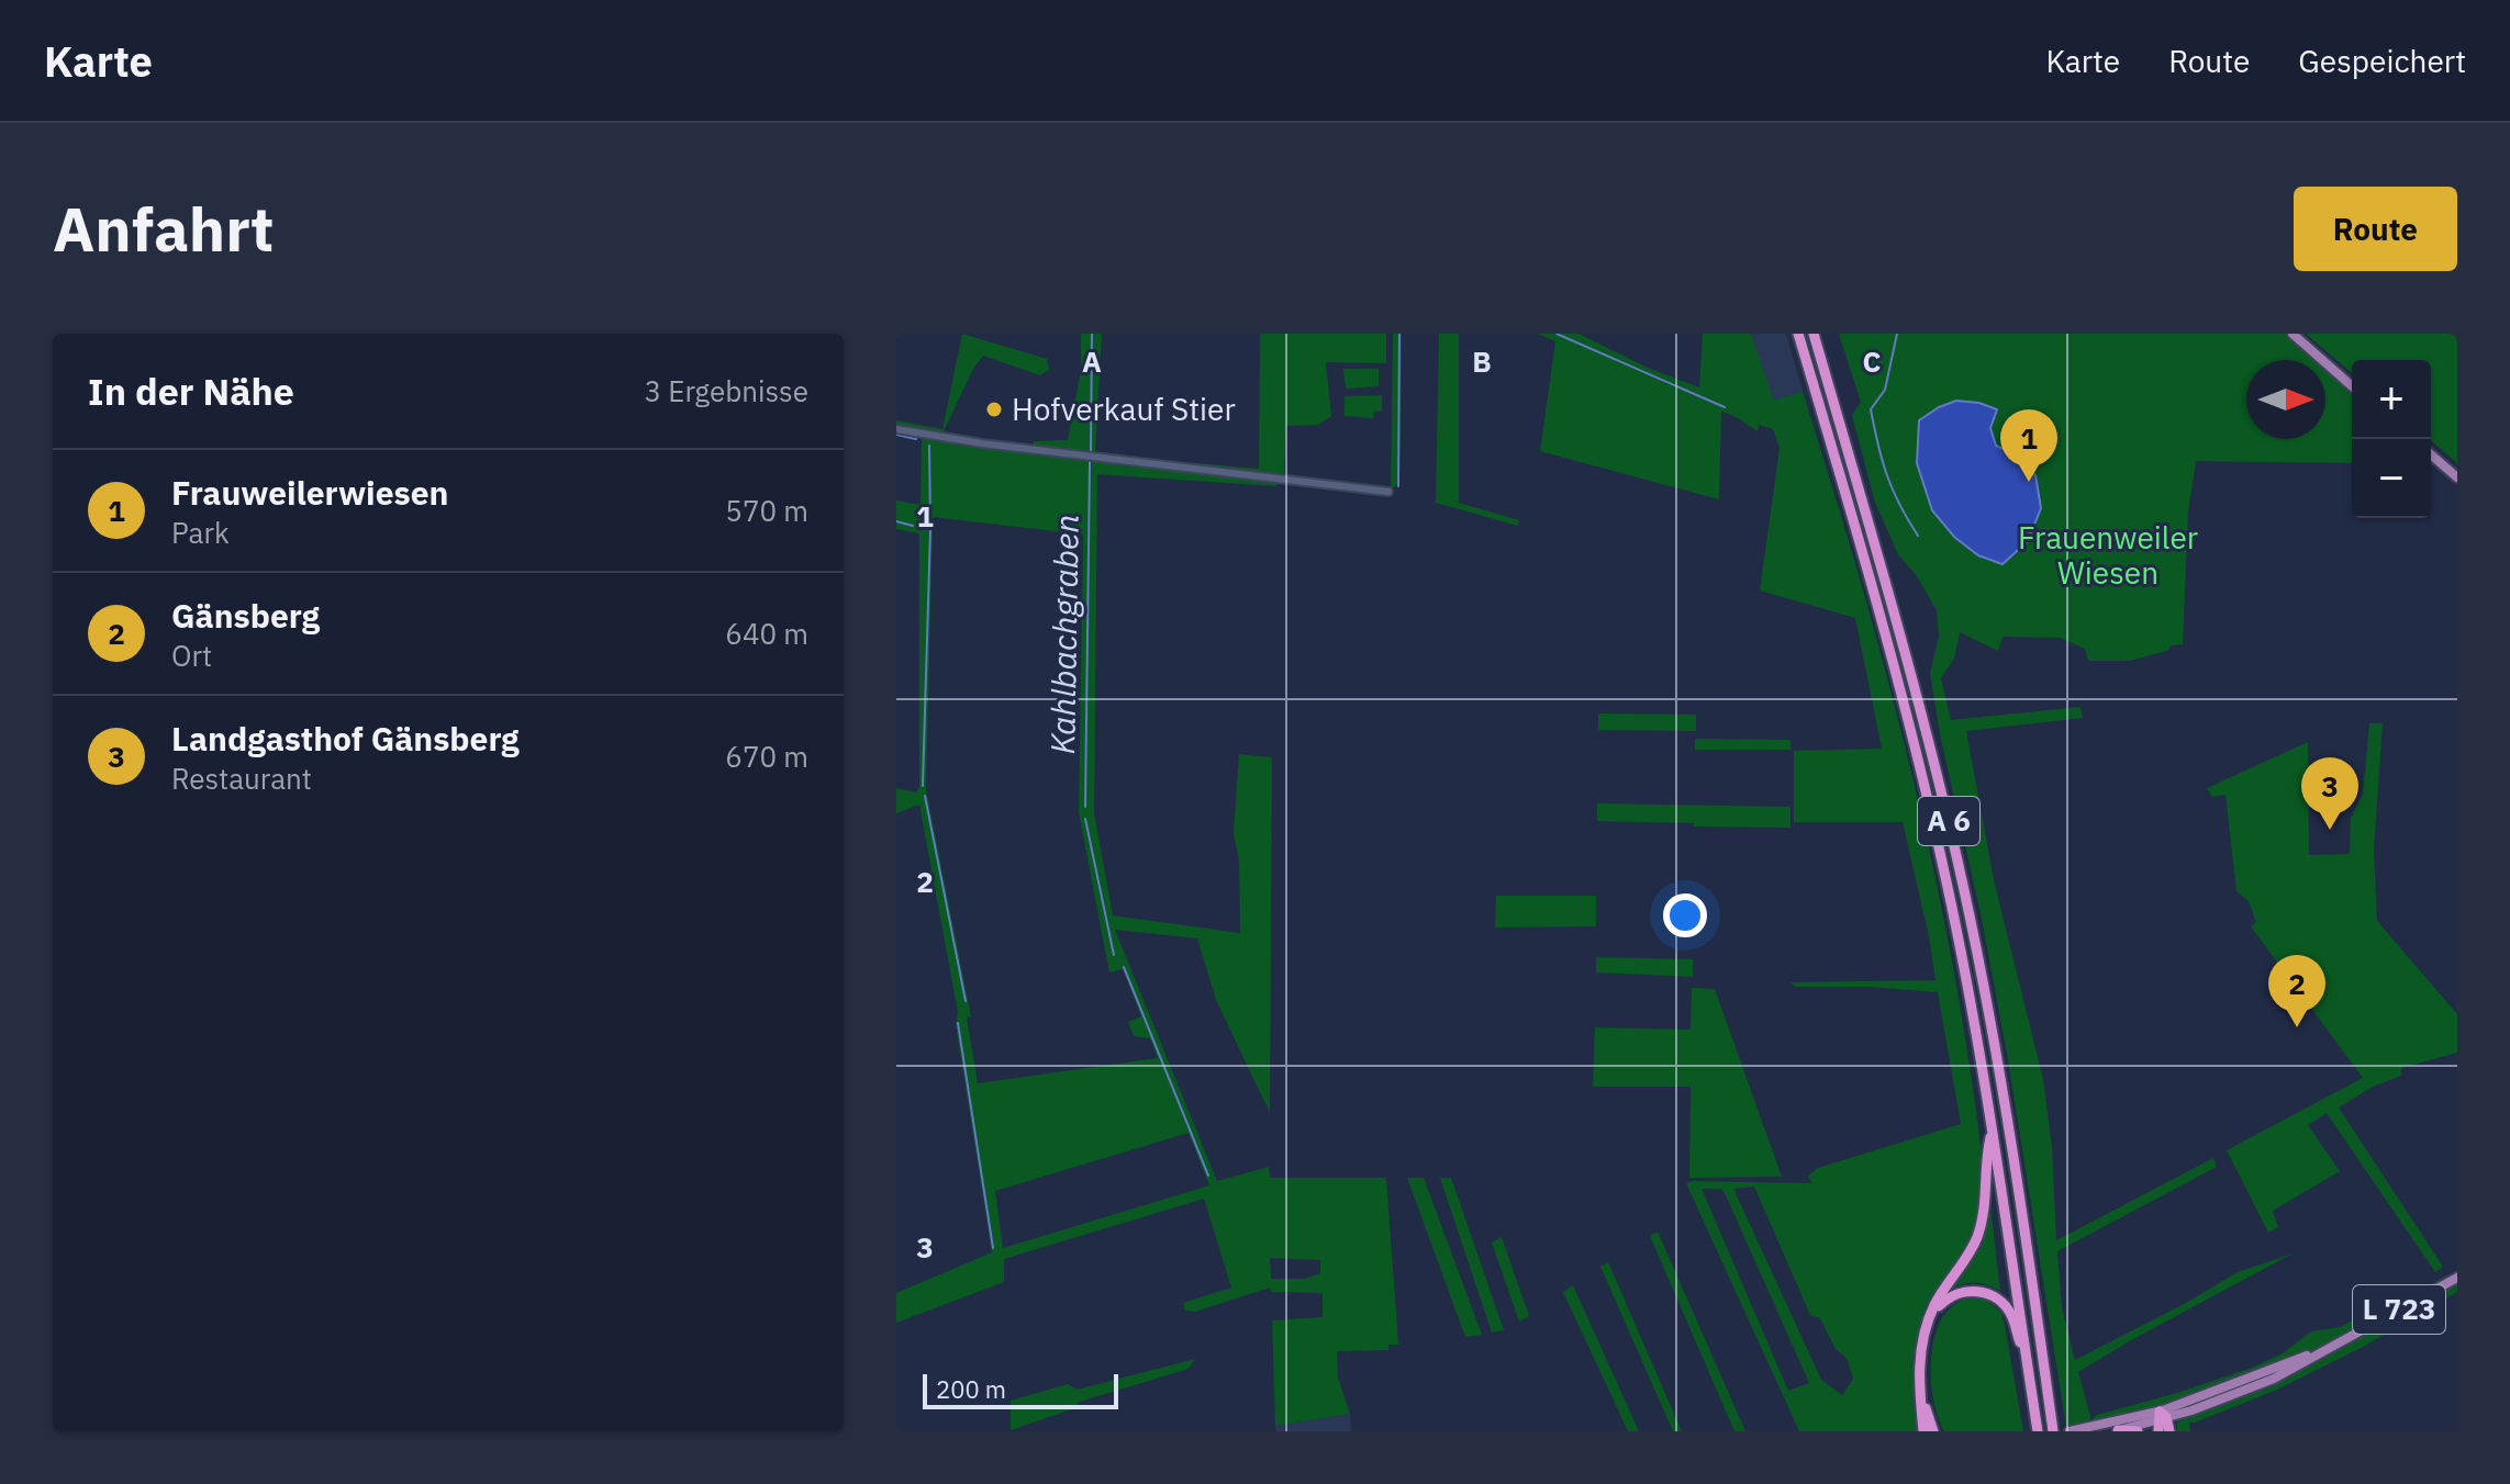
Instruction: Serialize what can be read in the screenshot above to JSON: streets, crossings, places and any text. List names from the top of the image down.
{
  "streets": {
    "highway": ["A 6"],
    "main road": ["L 723"]
  },
  "water": ["Kahlbachgraben"],
  "parks": ["Frauenweiler Wiesen"],
  "places": ["Hofverkauf Stier"],
  "scale_bar": "200 m",
  "north": "right",
  "page": {
    "header": "Karte",
    "nav": ["Karte", "Route", "Gespeichert"],
    "buttons": "Route",
    "title": "Anfahrt",
    "heading": ["In der Nähe", "3 Ergebnisse"],
    "map_buttons": ["+", "−"],
    "pins": ["1", "3", "2"],
    "list": [
      {
        "mark": "1",
        "name": "Frauweilerwiesen",
        "note": "Park",
        "value": "570 m"
      },
      {
        "mark": "2",
        "name": "Gänsberg",
        "note": "Ort",
        "value": "640 m"
      },
      {
        "mark": "3",
        "name": "Landgasthof Gänsberg",
        "note": "Restaurant",
        "value": "670 m"
      }
    ],
    "scale": "200 m"
  },
  "grid": {
    "columns": ["A", "B", "C"],
    "rows": ["1", "2", "3"]
  }
}
